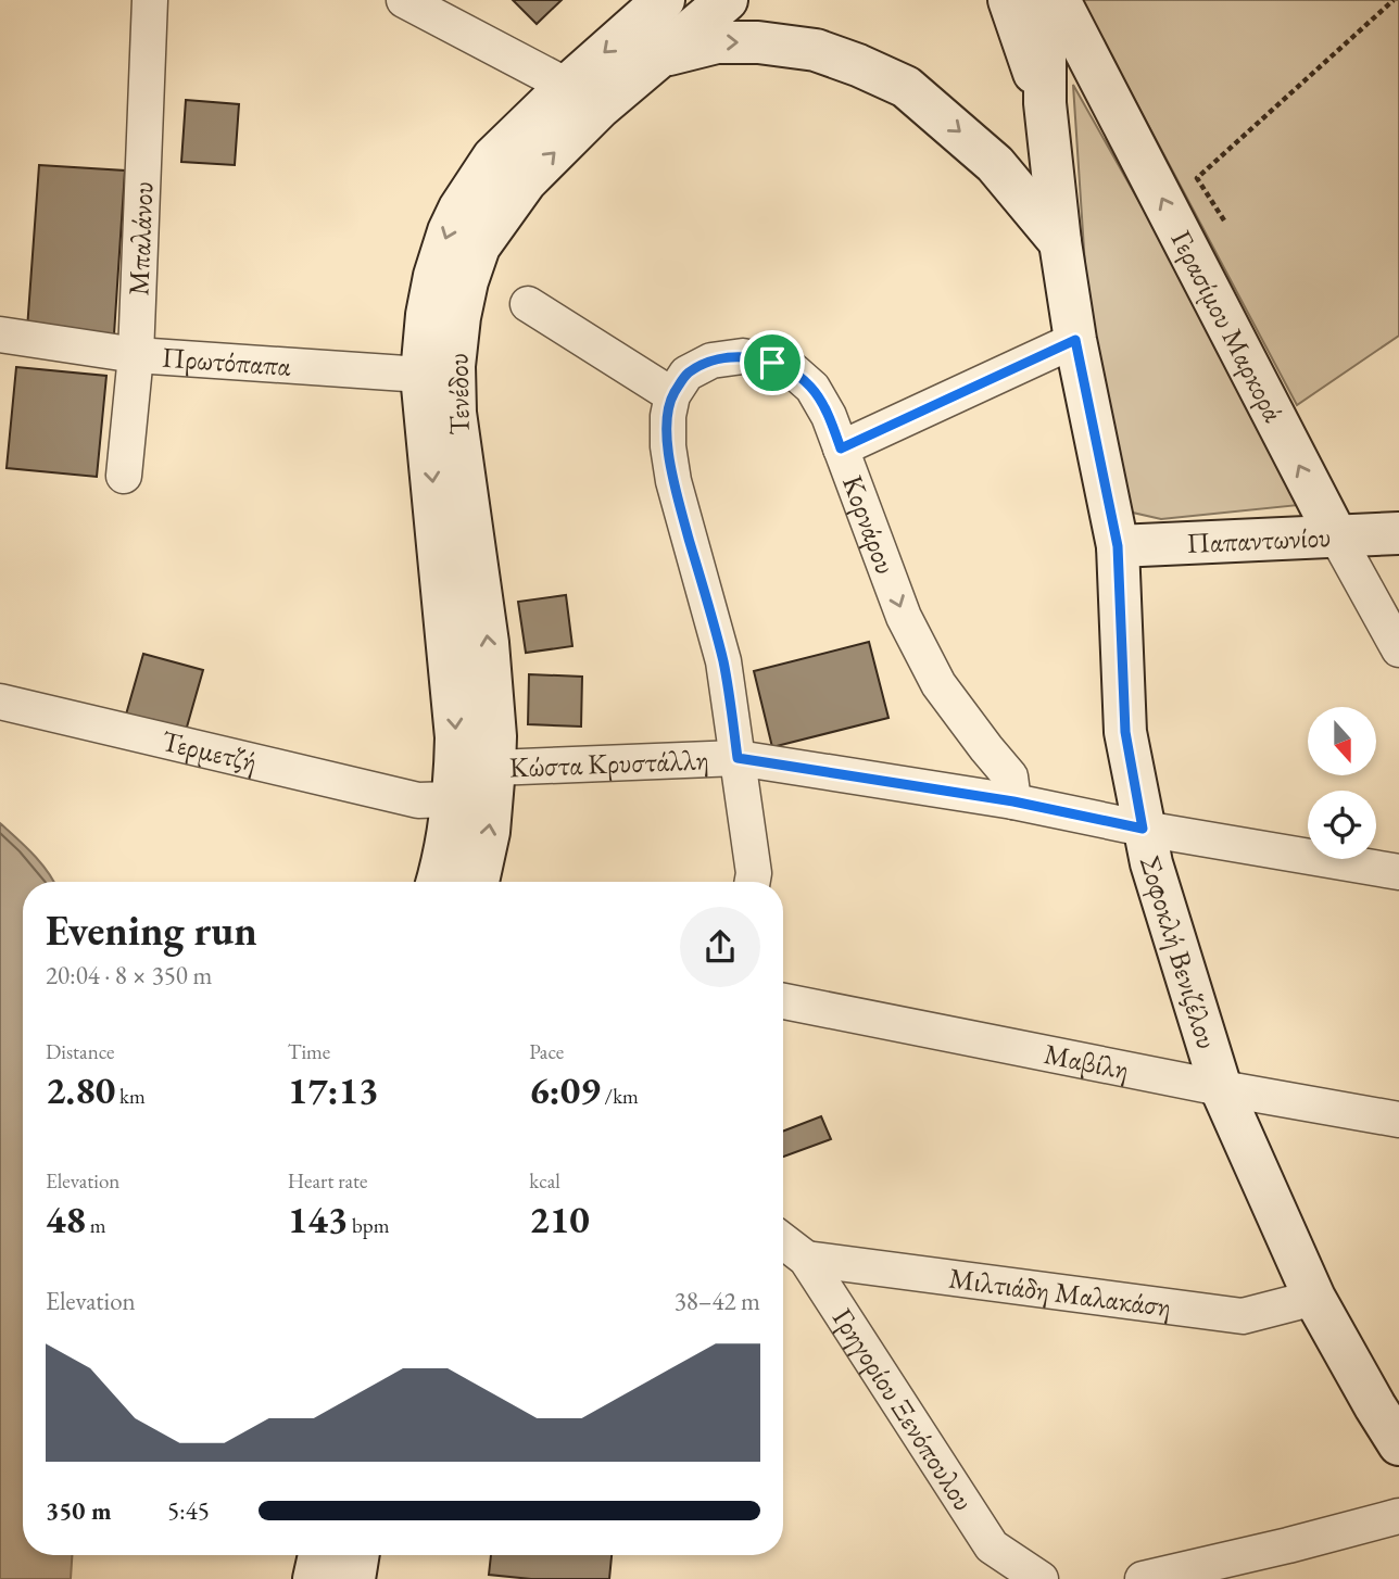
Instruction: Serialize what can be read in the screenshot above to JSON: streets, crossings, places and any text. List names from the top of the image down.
{
  "streets": {
    "street": [
      "Μπαλάνου",
      "Γερασίμου Μαρκορά",
      "Πρωτόπαπα",
      "Τενέδου",
      "Κορνάρου",
      "Παπαντωνίου",
      "Τερμετζή",
      "Κώστα Κρυστάλλη",
      "Σοφοκλή Βενιζέλου",
      "Μαβίλη",
      "Μιλτιάδη Μαλακάση",
      "Γρηγορίου Ξενόπουλου"
    ]
  },
  "crossings": [
    ["Μπαλάνου", "Πρωτόπαπα"],
    ["Γερασίμου Μαρκορά", "Παπαντωνίου"],
    ["Πρωτόπαπα", "Τενέδου"],
    ["Τενέδου", "Τερμετζή"],
    ["Τενέδου", "Κώστα Κρυστάλλη"],
    ["Κορνάρου", "Κώστα Κρυστάλλη"],
    ["Παπαντωνίου", "Σοφοκλή Βενιζέλου"],
    ["Κώστα Κρυστάλλη", "Σοφοκλή Βενιζέλου"],
    ["Σοφοκλή Βενιζέλου", "Μαβίλη"],
    ["Σοφοκλή Βενιζέλου", "Μιλτιάδη Μαλακάση"],
    ["Μιλτιάδη Μαλακάση", "Γρηγορίου Ξενόπουλου"]
  ],
  "one_way": ["Γερασίμου Μαρκορά"],
  "north": "bottom",
  "page": {
    "heading": ["Evening run", "20:04 · 8 × 350 m"],
    "stats": [
      ["Distance", "2.80 km"],
      ["Time", "17:13"],
      ["Pace", "6:09 /km"],
      ["Elevation", "48 m"],
      ["Heart rate", "143 bpm"],
      ["kcal", "210"]
    ],
    "chart": ["Elevation", "38–42 m"],
    "list": [
      {
        "name": "350 m",
        "note": "5:45"
      }
    ]
  }
}
